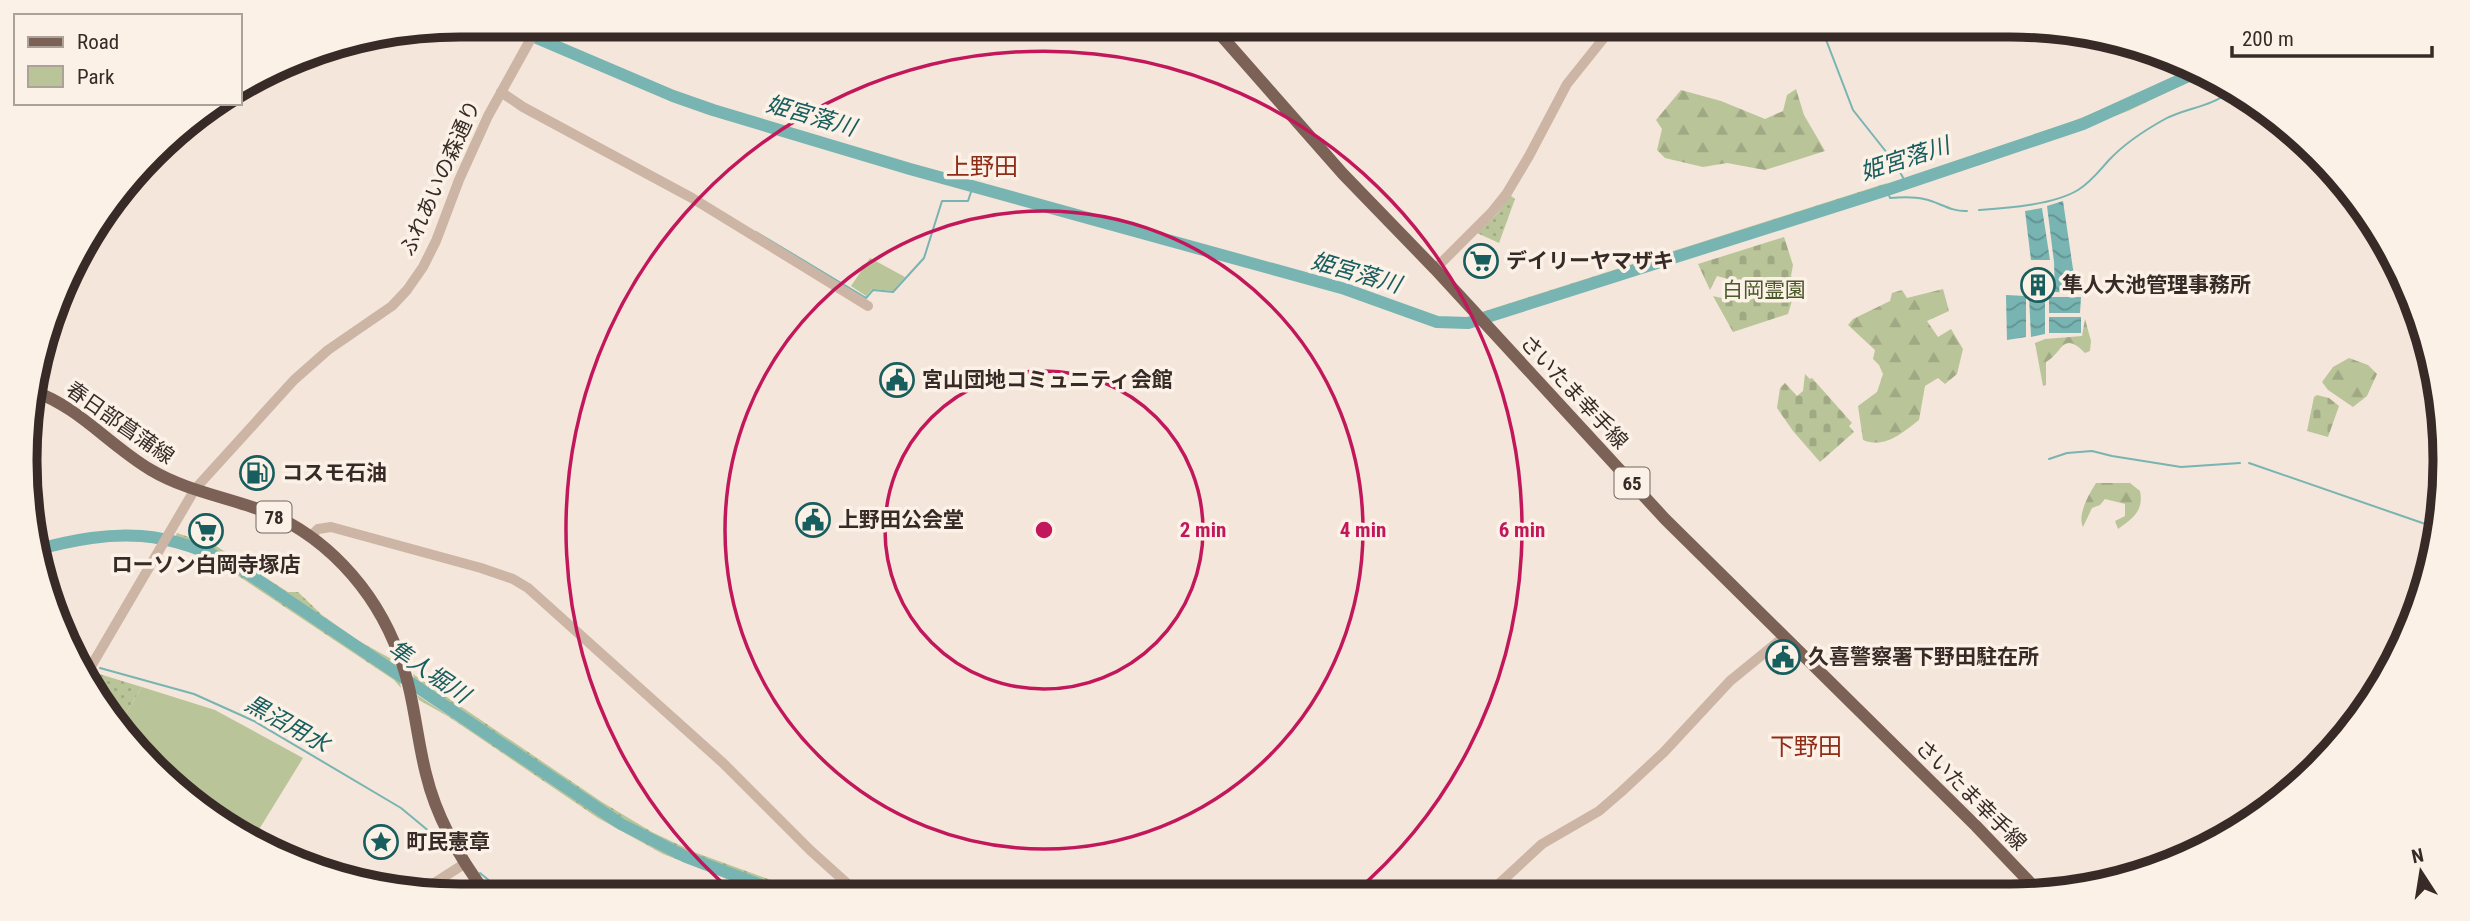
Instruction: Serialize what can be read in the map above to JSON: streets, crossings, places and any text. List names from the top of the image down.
{
  "streets": {
    "main road": [
      "さいたま幸手線",
      "春日部菖蒲線",
      "65",
      "78"
    ],
    "street": ["ふれあいの森通り"]
  },
  "crossings": [
    ["ふれあいの森通り", "春日部菖蒲線"]
  ],
  "districts": ["上野田", "下野田"],
  "water": ["姫宮落川", "隼人堀川", "黒沼用水"],
  "parks": ["白岡霊園"],
  "places": {
    "supermarket": ["デイリーヤマザキ", "ローソン白岡寺塚店"],
    "building": ["隼人大池管理事務所"],
    "public building": ["宮山団地コミュニティ会館", "上野田公会堂", "久喜警察署下野田駐在所"],
    "fuel station": ["コスモ石油"],
    "place": ["町民憲章"]
  },
  "legend": ["Road", "Park"],
  "scale_bar": "200 m",
  "north": "top",
  "rings": ["2 min", "4 min", "6 min"]
}
